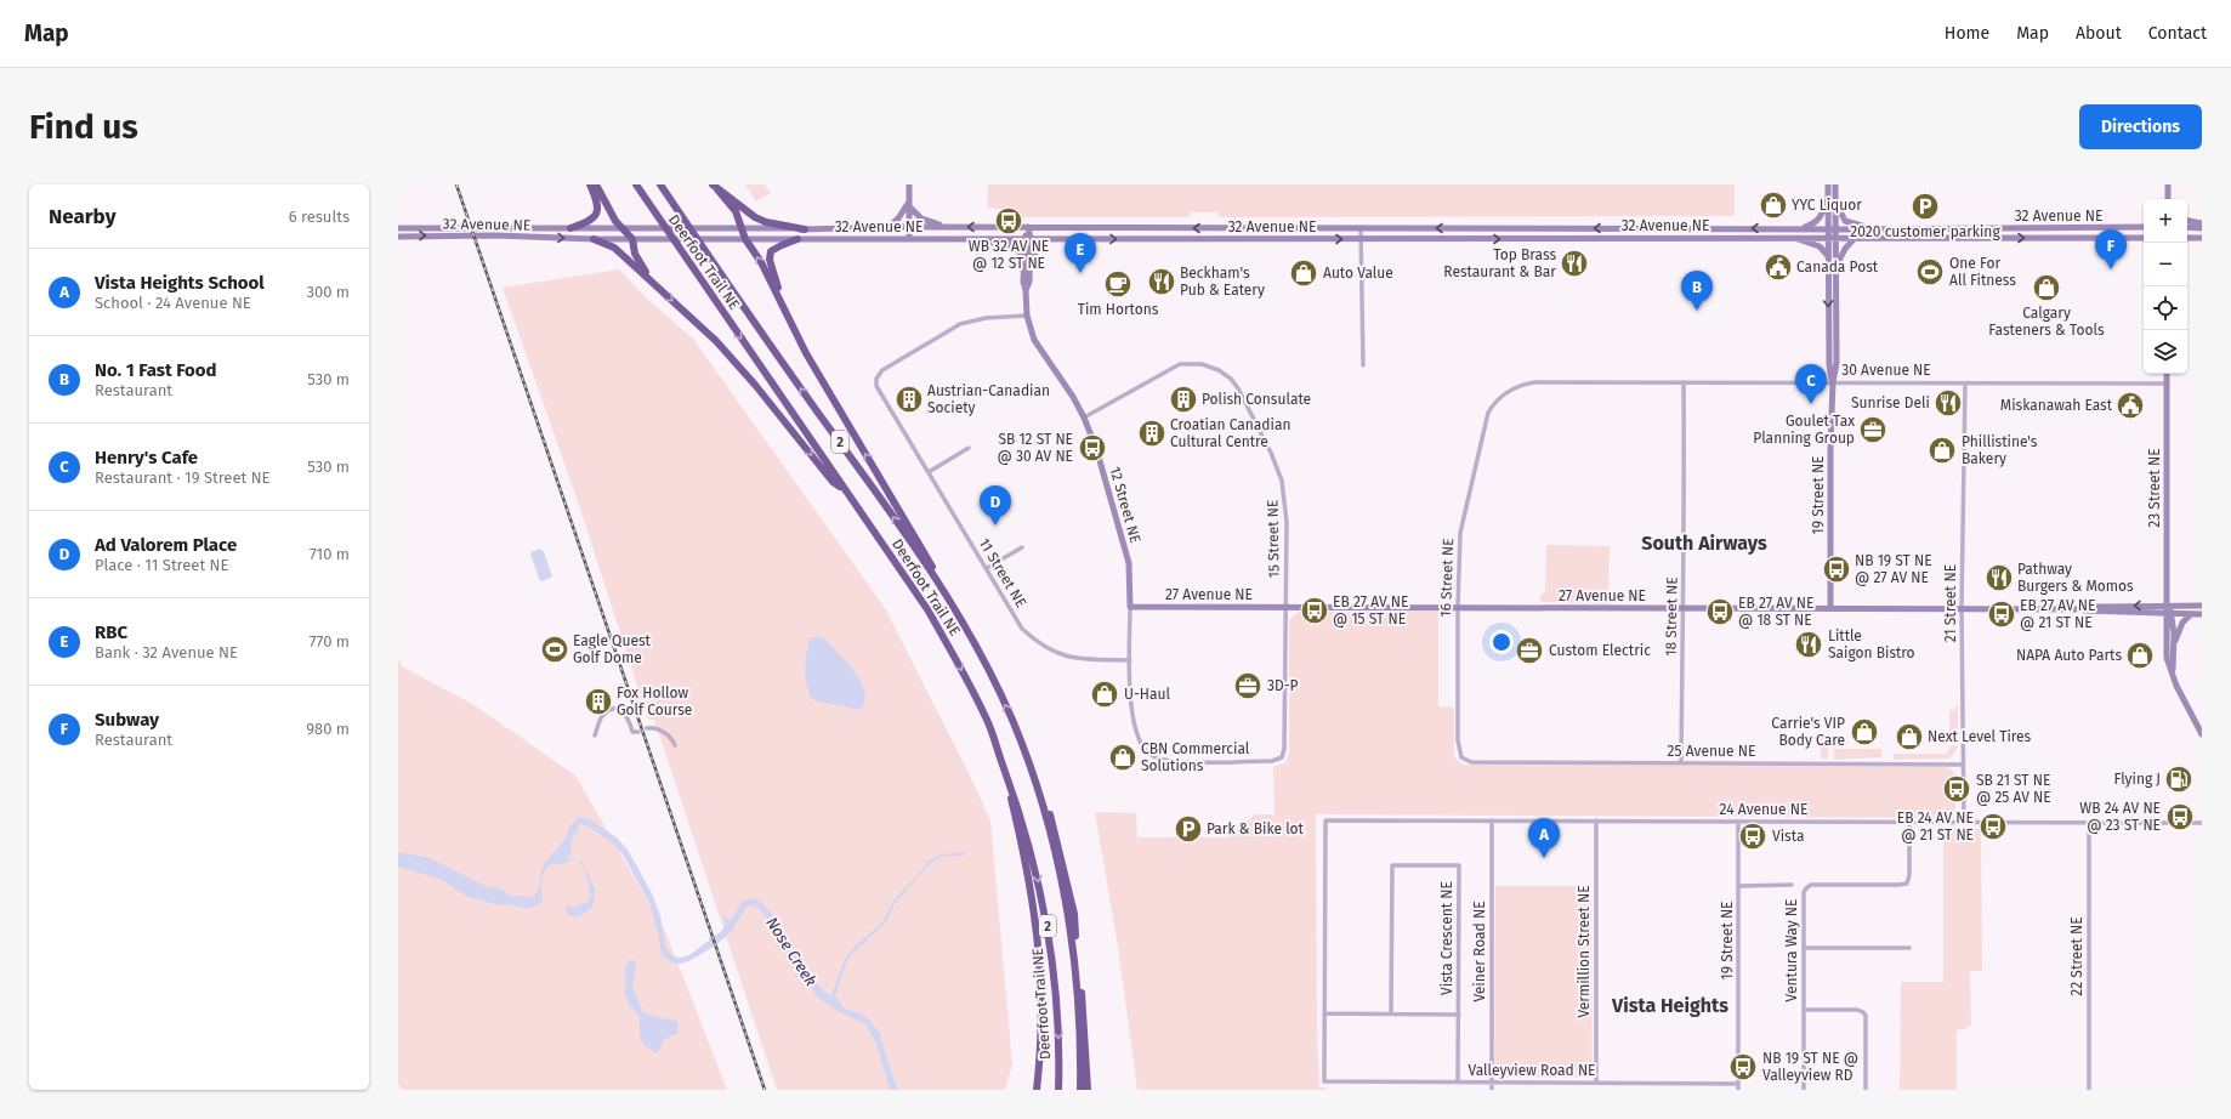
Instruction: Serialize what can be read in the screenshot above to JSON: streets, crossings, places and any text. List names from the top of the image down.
{
  "streets": {
    "highway": ["Deerfoot Trail NE", "2"],
    "main road": [
      "32 Avenue NE",
      "23 Street NE",
      "19 Street NE",
      "12 Street NE",
      "27 Avenue NE"
    ],
    "street": [
      "30 Avenue NE",
      "15 Street NE",
      "11 Street NE",
      "16 Street NE",
      "21 Street NE",
      "18 Street NE",
      "25 Avenue NE",
      "24 Avenue NE",
      "Vista Crescent NE",
      "Ventura Way NE",
      "Veiner Road NE",
      "Vermillion Street NE",
      "22 Street NE",
      "Valleyview Road NE"
    ]
  },
  "crossings": [
    ["32 Avenue NE", "19 Street NE"],
    ["32 Avenue NE", "12 Street NE"],
    ["30 Avenue NE", "23 Street NE"],
    ["30 Avenue NE", "19 Street NE"],
    ["30 Avenue NE", "16 Street NE"],
    ["30 Avenue NE", "21 Street NE"],
    ["30 Avenue NE", "18 Street NE"],
    ["23 Street NE", "27 Avenue NE"],
    ["19 Street NE", "27 Avenue NE"],
    ["19 Street NE", "24 Avenue NE"],
    ["19 Street NE", "Valleyview Road NE"],
    ["12 Street NE", "15 Street NE"],
    ["12 Street NE", "11 Street NE"],
    ["12 Street NE", "27 Avenue NE"],
    ["15 Street NE", "27 Avenue NE"],
    ["16 Street NE", "27 Avenue NE"],
    ["16 Street NE", "25 Avenue NE"],
    ["27 Avenue NE", "21 Street NE"],
    ["27 Avenue NE", "18 Street NE"],
    ["21 Street NE", "25 Avenue NE"],
    ["21 Street NE", "24 Avenue NE"],
    ["18 Street NE", "25 Avenue NE"],
    ["24 Avenue NE", "Ventura Way NE"],
    ["24 Avenue NE", "Veiner Road NE"],
    ["24 Avenue NE", "Vermillion Street NE"],
    ["24 Avenue NE", "22 Street NE"],
    ["24 Avenue NE", "Valleyview Road NE"],
    ["Vista Crescent NE", "Valleyview Road NE"],
    ["Veiner Road NE", "Valleyview Road NE"],
    ["Vermillion Street NE", "Valleyview Road NE"]
  ],
  "districts": ["South Airways", "Vista Heights"],
  "water": ["Nose Creek"],
  "places": {
    "shop": [
      "YYC Liquor",
      "Auto Value",
      "Calgary Fasteners & Tools",
      "Phillistine's Bakery",
      "NAPA Auto Parts",
      "U-Haul",
      "Carrie's VIP Body Care",
      "Next Level Tires",
      "CBN Commercial Solutions"
    ],
    "parking": ["2020 customer parking", "Park & Bike lot"],
    "bus stop": [
      "WB 32 AV NE @ 12 ST NE",
      "SB 12 ST NE @ 30 AV NE",
      "NB 19 ST NE @ 27 AV NE",
      "EB 27 AV NE @ 15 ST NE",
      "EB 27 AV NE @ 18 ST NE",
      "EB 27 AV NE @ 21 ST NE",
      "SB 21 ST NE @ 25 AV NE",
      "WB 24 AV NE @ 23 ST NE",
      "EB 24 AV NE @ 21 ST NE",
      "Vista",
      "NB 19 ST NE @ Valleyview RD"
    ],
    "restaurant": [
      "Top Brass Restaurant & Bar",
      "Beckham's Pub & Eatery",
      "Sunrise Deli",
      "Pathway Burgers & Momos",
      "Little Saigon Bistro"
    ],
    "public building": ["Canada Post", "Miskanawah East"],
    "sports": ["One For All Fitness", "Eagle Quest Golf Dome"],
    "cafe": ["Tim Hortons"],
    "building": [
      "Austrian-Canadian Society",
      "Polish Consulate",
      "Croatian Canadian Cultural Centre",
      "Fox Hollow Golf Course"
    ],
    "office": ["Goulet Tax Planning Group", "Custom Electric", "3D-P"],
    "fuel station": ["Flying J"]
  },
  "page": {
    "header": "Map",
    "nav": [
      "Home",
      "Map",
      "About",
      "Contact"
    ],
    "buttons": "Directions",
    "title": "Find us",
    "heading": ["Nearby", "6 results"],
    "map_buttons": ["+", "−"],
    "pins": [
      "F",
      "E",
      "B",
      "C",
      "D",
      "A"
    ],
    "list": [
      {
        "mark": "A",
        "name": "Vista Heights School",
        "note": "School · 24 Avenue NE",
        "value": "300 m"
      },
      {
        "mark": "B",
        "name": "No. 1 Fast Food",
        "note": "Restaurant",
        "value": "530 m"
      },
      {
        "mark": "C",
        "name": "Henry's Cafe",
        "note": "Restaurant · 19 Street NE",
        "value": "530 m"
      },
      {
        "mark": "D",
        "name": "Ad Valorem Place",
        "note": "Place · 11 Street NE",
        "value": "710 m"
      },
      {
        "mark": "E",
        "name": "RBC",
        "note": "Bank · 32 Avenue NE",
        "value": "770 m"
      },
      {
        "mark": "F",
        "name": "Subway",
        "note": "Restaurant",
        "value": "980 m"
      }
    ]
  }
}
